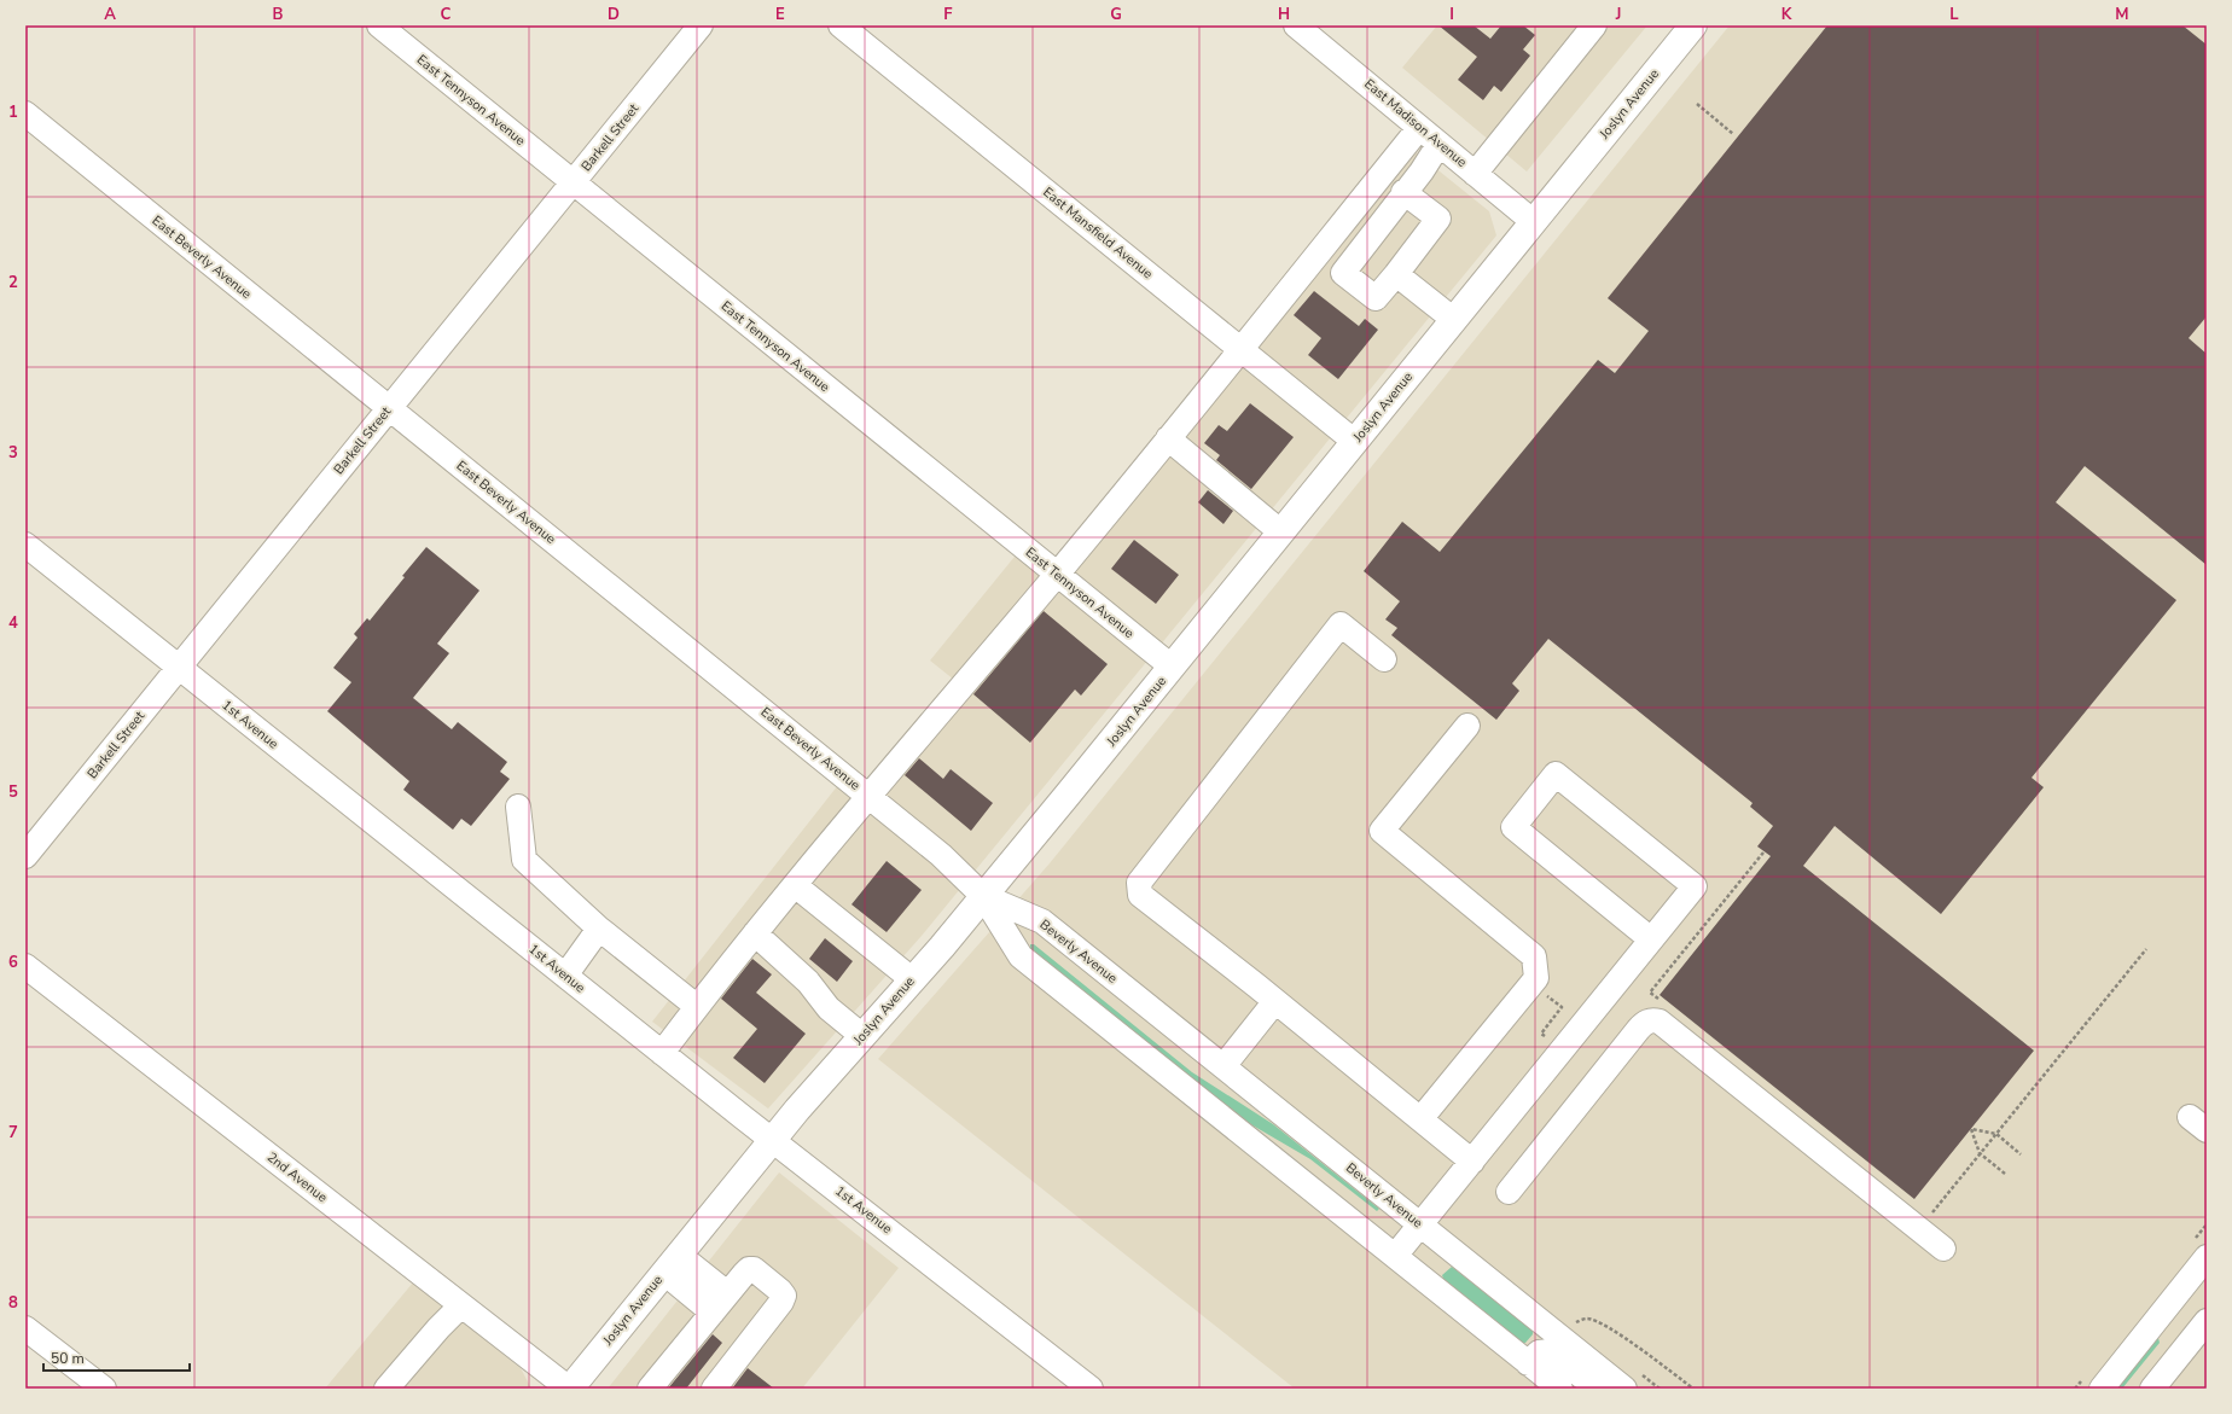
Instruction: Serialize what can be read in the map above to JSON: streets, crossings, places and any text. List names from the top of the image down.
{
  "streets": {
    "main road": ["Joslyn Avenue"],
    "street": [
      "East Tennyson Avenue",
      "East Madison Avenue",
      "Barkell Street",
      "East Mansfield Avenue",
      "East Beverly Avenue",
      "1st Avenue",
      "Beverly Avenue",
      "2nd Avenue"
    ]
  },
  "crossings": [
    ["East Tennyson Avenue", "Joslyn Avenue"],
    ["East Tennyson Avenue", "Barkell Street"],
    ["Joslyn Avenue", "East Madison Avenue"],
    ["Joslyn Avenue", "East Mansfield Avenue"],
    ["Joslyn Avenue", "East Beverly Avenue"],
    ["Joslyn Avenue", "1st Avenue"],
    ["Joslyn Avenue", "Beverly Avenue"],
    ["Joslyn Avenue", "2nd Avenue"],
    ["Barkell Street", "East Beverly Avenue"],
    ["Barkell Street", "1st Avenue"],
    ["East Beverly Avenue", "Beverly Avenue"]
  ],
  "scale_bar": "50 m",
  "grid": {
    "columns": [
      "A",
      "B",
      "C",
      "D",
      "E",
      "F",
      "G",
      "H",
      "I",
      "J",
      "K",
      "L",
      "M"
    ],
    "rows": [
      "1",
      "2",
      "3",
      "4",
      "5",
      "6",
      "7",
      "8"
    ]
  }
}
